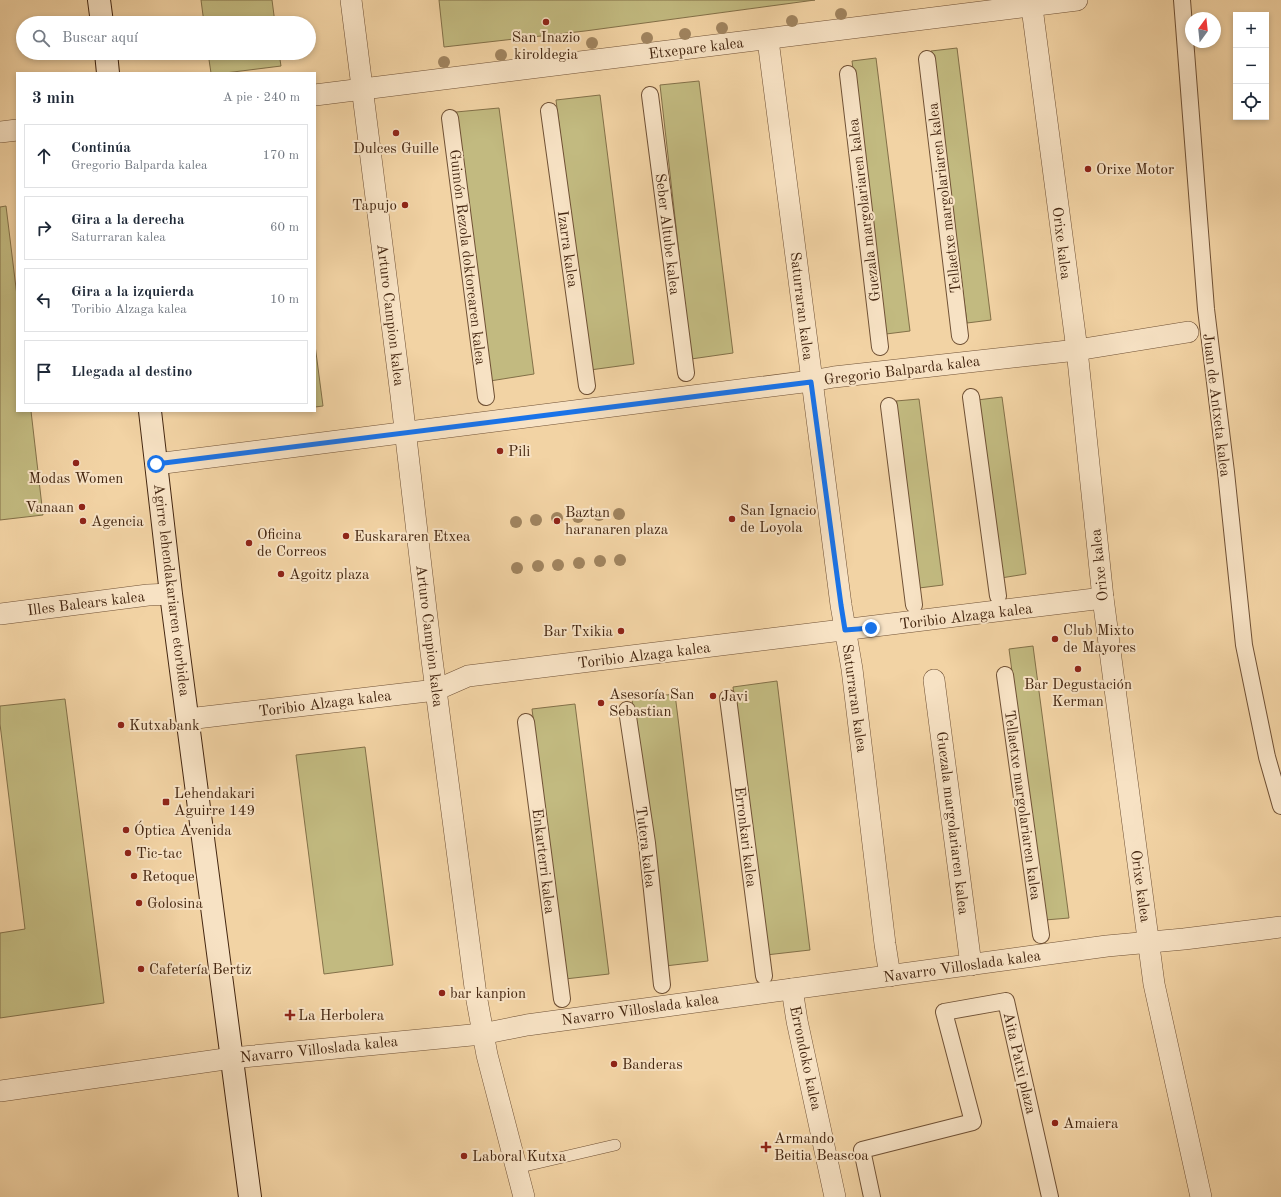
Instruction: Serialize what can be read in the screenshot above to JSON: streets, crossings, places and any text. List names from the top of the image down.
{
  "streets": {
    "main road": ["Agirre lehendakariaren etorbidea"],
    "street": [
      "Etxepare kalea",
      "Tellaetxe margolariaren kalea",
      "Guezala margolariaren kalea",
      "Seber Altube kalea",
      "Orixe kalea",
      "Izarra kalea",
      "Guimón Rezola doktorearen kalea",
      "Saturraran kalea",
      "Arturo Campion kalea",
      "Gregorio Balparda kalea",
      "Juan de Antxeta kalea",
      "Illes Balears kalea",
      "Toribio Alzaga kalea",
      "Erronkari kalea",
      "Tutera kalea",
      "Enkarterri kalea",
      "Navarro Villoslada kalea",
      "Errondoko kalea",
      "Aita Patxi plaza"
    ]
  },
  "crossings": [
    ["Etxepare kalea", "Orixe kalea"],
    ["Etxepare kalea", "Saturraran kalea"],
    ["Etxepare kalea", "Arturo Campion kalea"],
    ["Guezala margolariaren kalea", "Navarro Villoslada kalea"],
    ["Orixe kalea", "Gregorio Balparda kalea"],
    ["Orixe kalea", "Toribio Alzaga kalea"],
    ["Orixe kalea", "Navarro Villoslada kalea"],
    ["Saturraran kalea", "Gregorio Balparda kalea"],
    ["Saturraran kalea", "Toribio Alzaga kalea"],
    ["Saturraran kalea", "Navarro Villoslada kalea"],
    ["Arturo Campion kalea", "Gregorio Balparda kalea"],
    ["Arturo Campion kalea", "Toribio Alzaga kalea"],
    ["Arturo Campion kalea", "Navarro Villoslada kalea"],
    ["Gregorio Balparda kalea", "Agirre lehendakariaren etorbidea"],
    ["Agirre lehendakariaren etorbidea", "Illes Balears kalea"],
    ["Agirre lehendakariaren etorbidea", "Toribio Alzaga kalea"],
    ["Agirre lehendakariaren etorbidea", "Navarro Villoslada kalea"],
    ["Navarro Villoslada kalea", "Errondoko kalea"]
  ],
  "places": {
    "other": [
      "San Inazio kiroldegia",
      "Dulces Guille",
      "Orixe Motor",
      "Tapujo",
      "Pili",
      "Modas Women",
      "Vanaan",
      "San Ignacio de Loyola",
      "Agencia",
      "Baztan haranaren plaza",
      "Euskararen Etxea",
      "Oficina de Correos",
      "Agoitz plaza",
      "Bar Txikia",
      "Club Mixto de Mayores",
      "Bar Degustación Kerman",
      "Javi",
      "Asesoría San Sebastian",
      "Kutxabank",
      "Óptica Avenida",
      "Tic-tac",
      "Retoque",
      "Golosina",
      "Cafetería Bertiz",
      "bar kanpion",
      "Banderas",
      "Amaiera",
      "Laboral Kutxa"
    ],
    "transit": ["Lehendakari Aguirre 149"],
    "health": ["La Herbolera", "Armando Beitia Beascoa"]
  },
  "north": "top",
  "page": {
    "map_buttons": ["+", "−"],
    "search": "Buscar aquí",
    "heading": ["3 min", "A pie · 240 m"],
    "list": [
      ["Continúa", "Gregorio Balparda kalea", "170 m"],
      ["Gira a la derecha", "Saturraran kalea", "60 m"],
      ["Gira a la izquierda", "Toribio Alzaga kalea", "10 m"],
      "Llegada al destino"
    ]
  }
}
